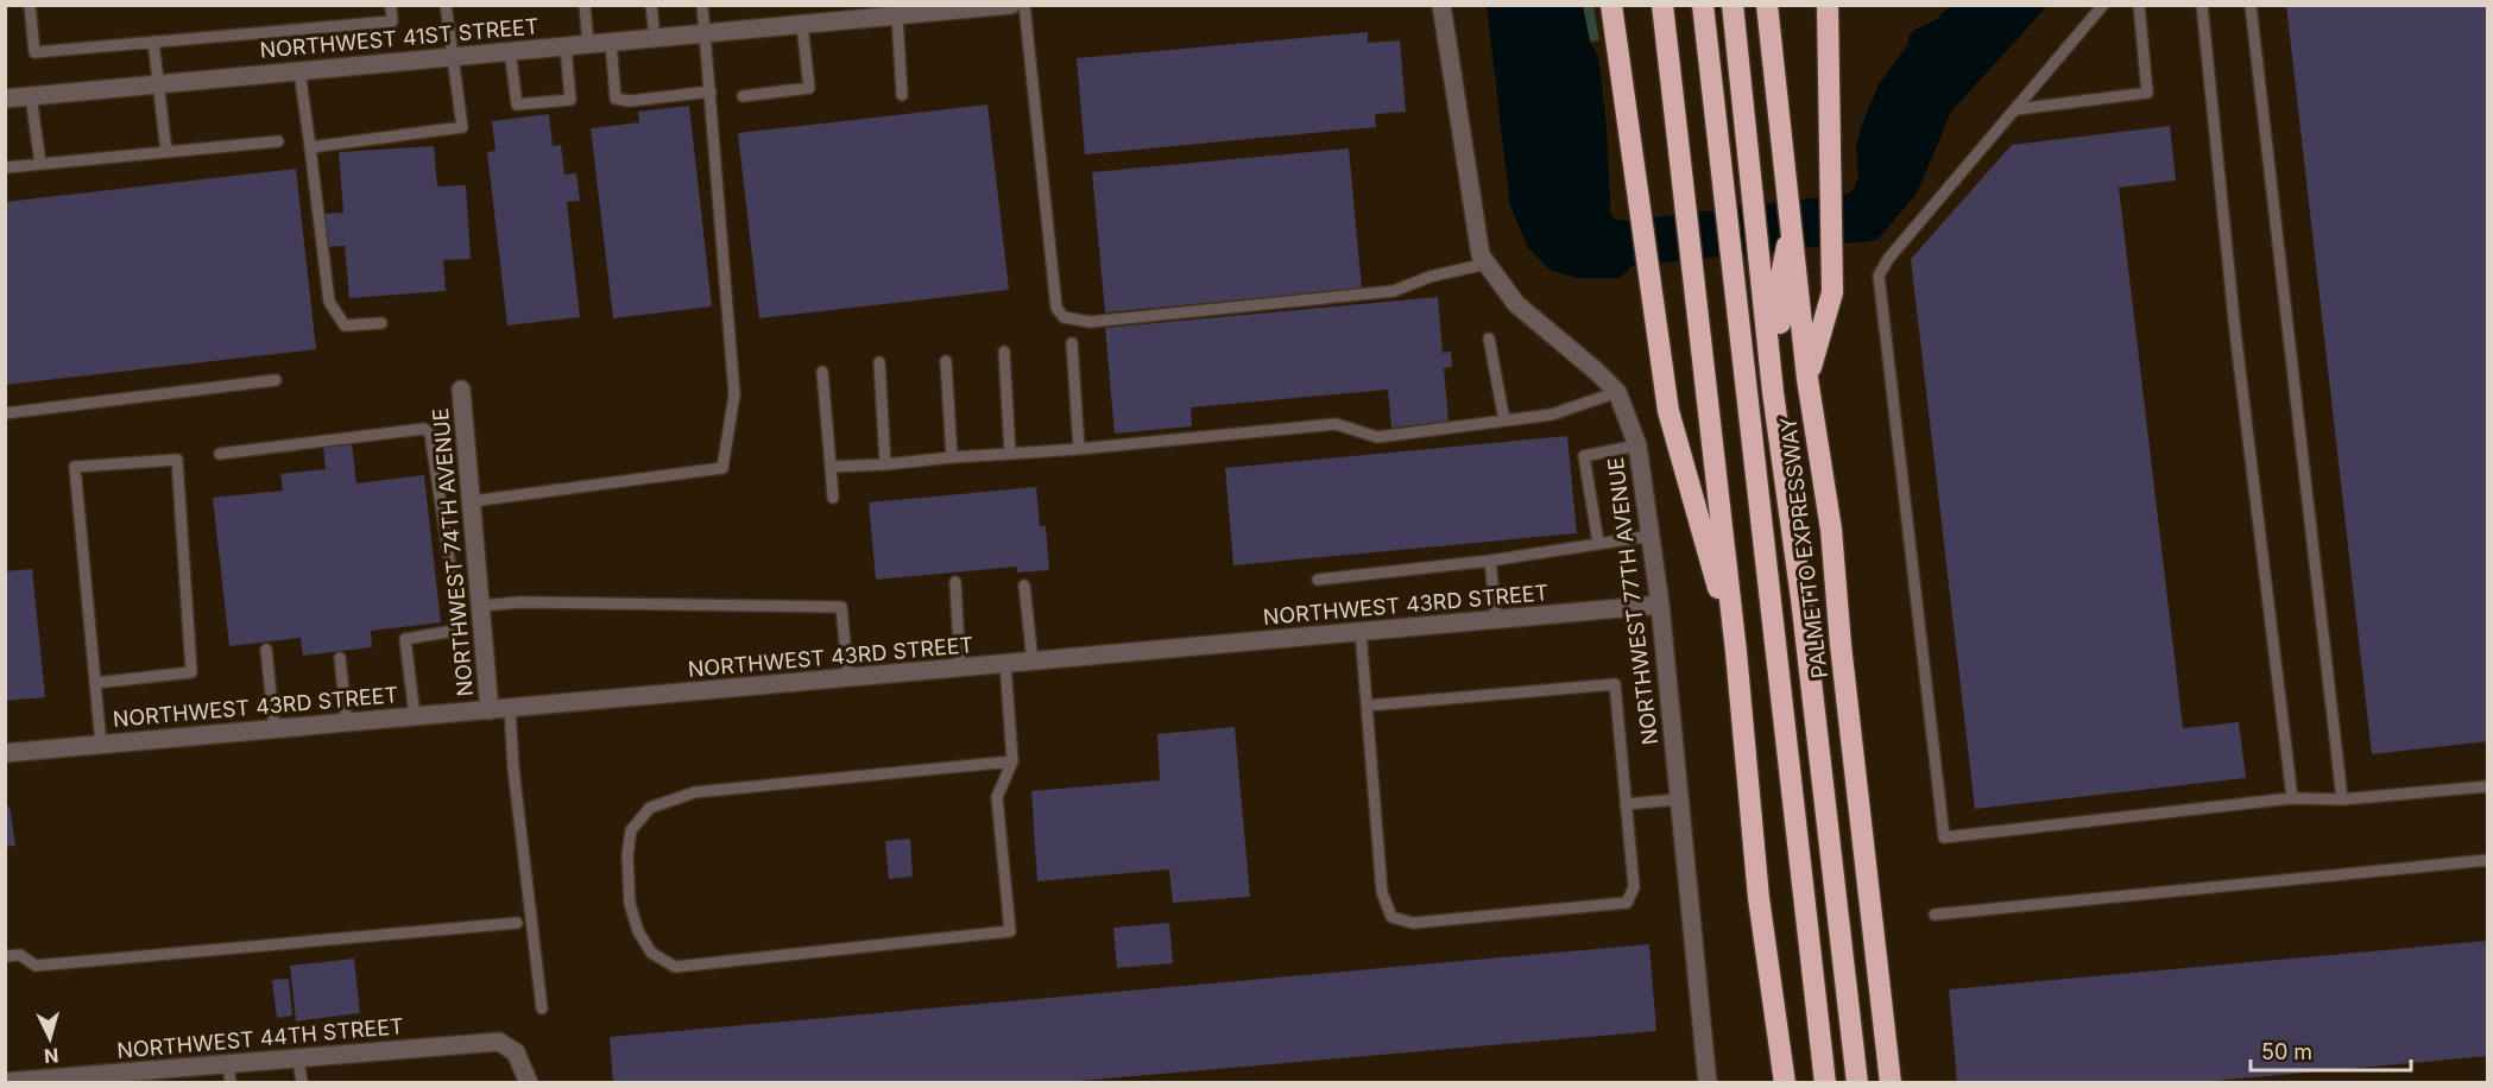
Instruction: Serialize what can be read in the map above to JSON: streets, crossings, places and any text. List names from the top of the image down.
{
  "streets": {
    "highway": ["PALMETTO EXPRESSWAY"],
    "street": [
      "NORTHWEST 41ST STREET",
      "NORTHWEST 74TH AVENUE",
      "NORTHWEST 77TH AVENUE",
      "NORTHWEST 43RD STREET",
      "NORTHWEST 44TH STREET"
    ]
  },
  "crossings": [
    ["NORTHWEST 74TH AVENUE", "NORTHWEST 43RD STREET"],
    ["NORTHWEST 77TH AVENUE", "NORTHWEST 43RD STREET"]
  ],
  "scale_bar": "50 m",
  "north": "bottom"
}
